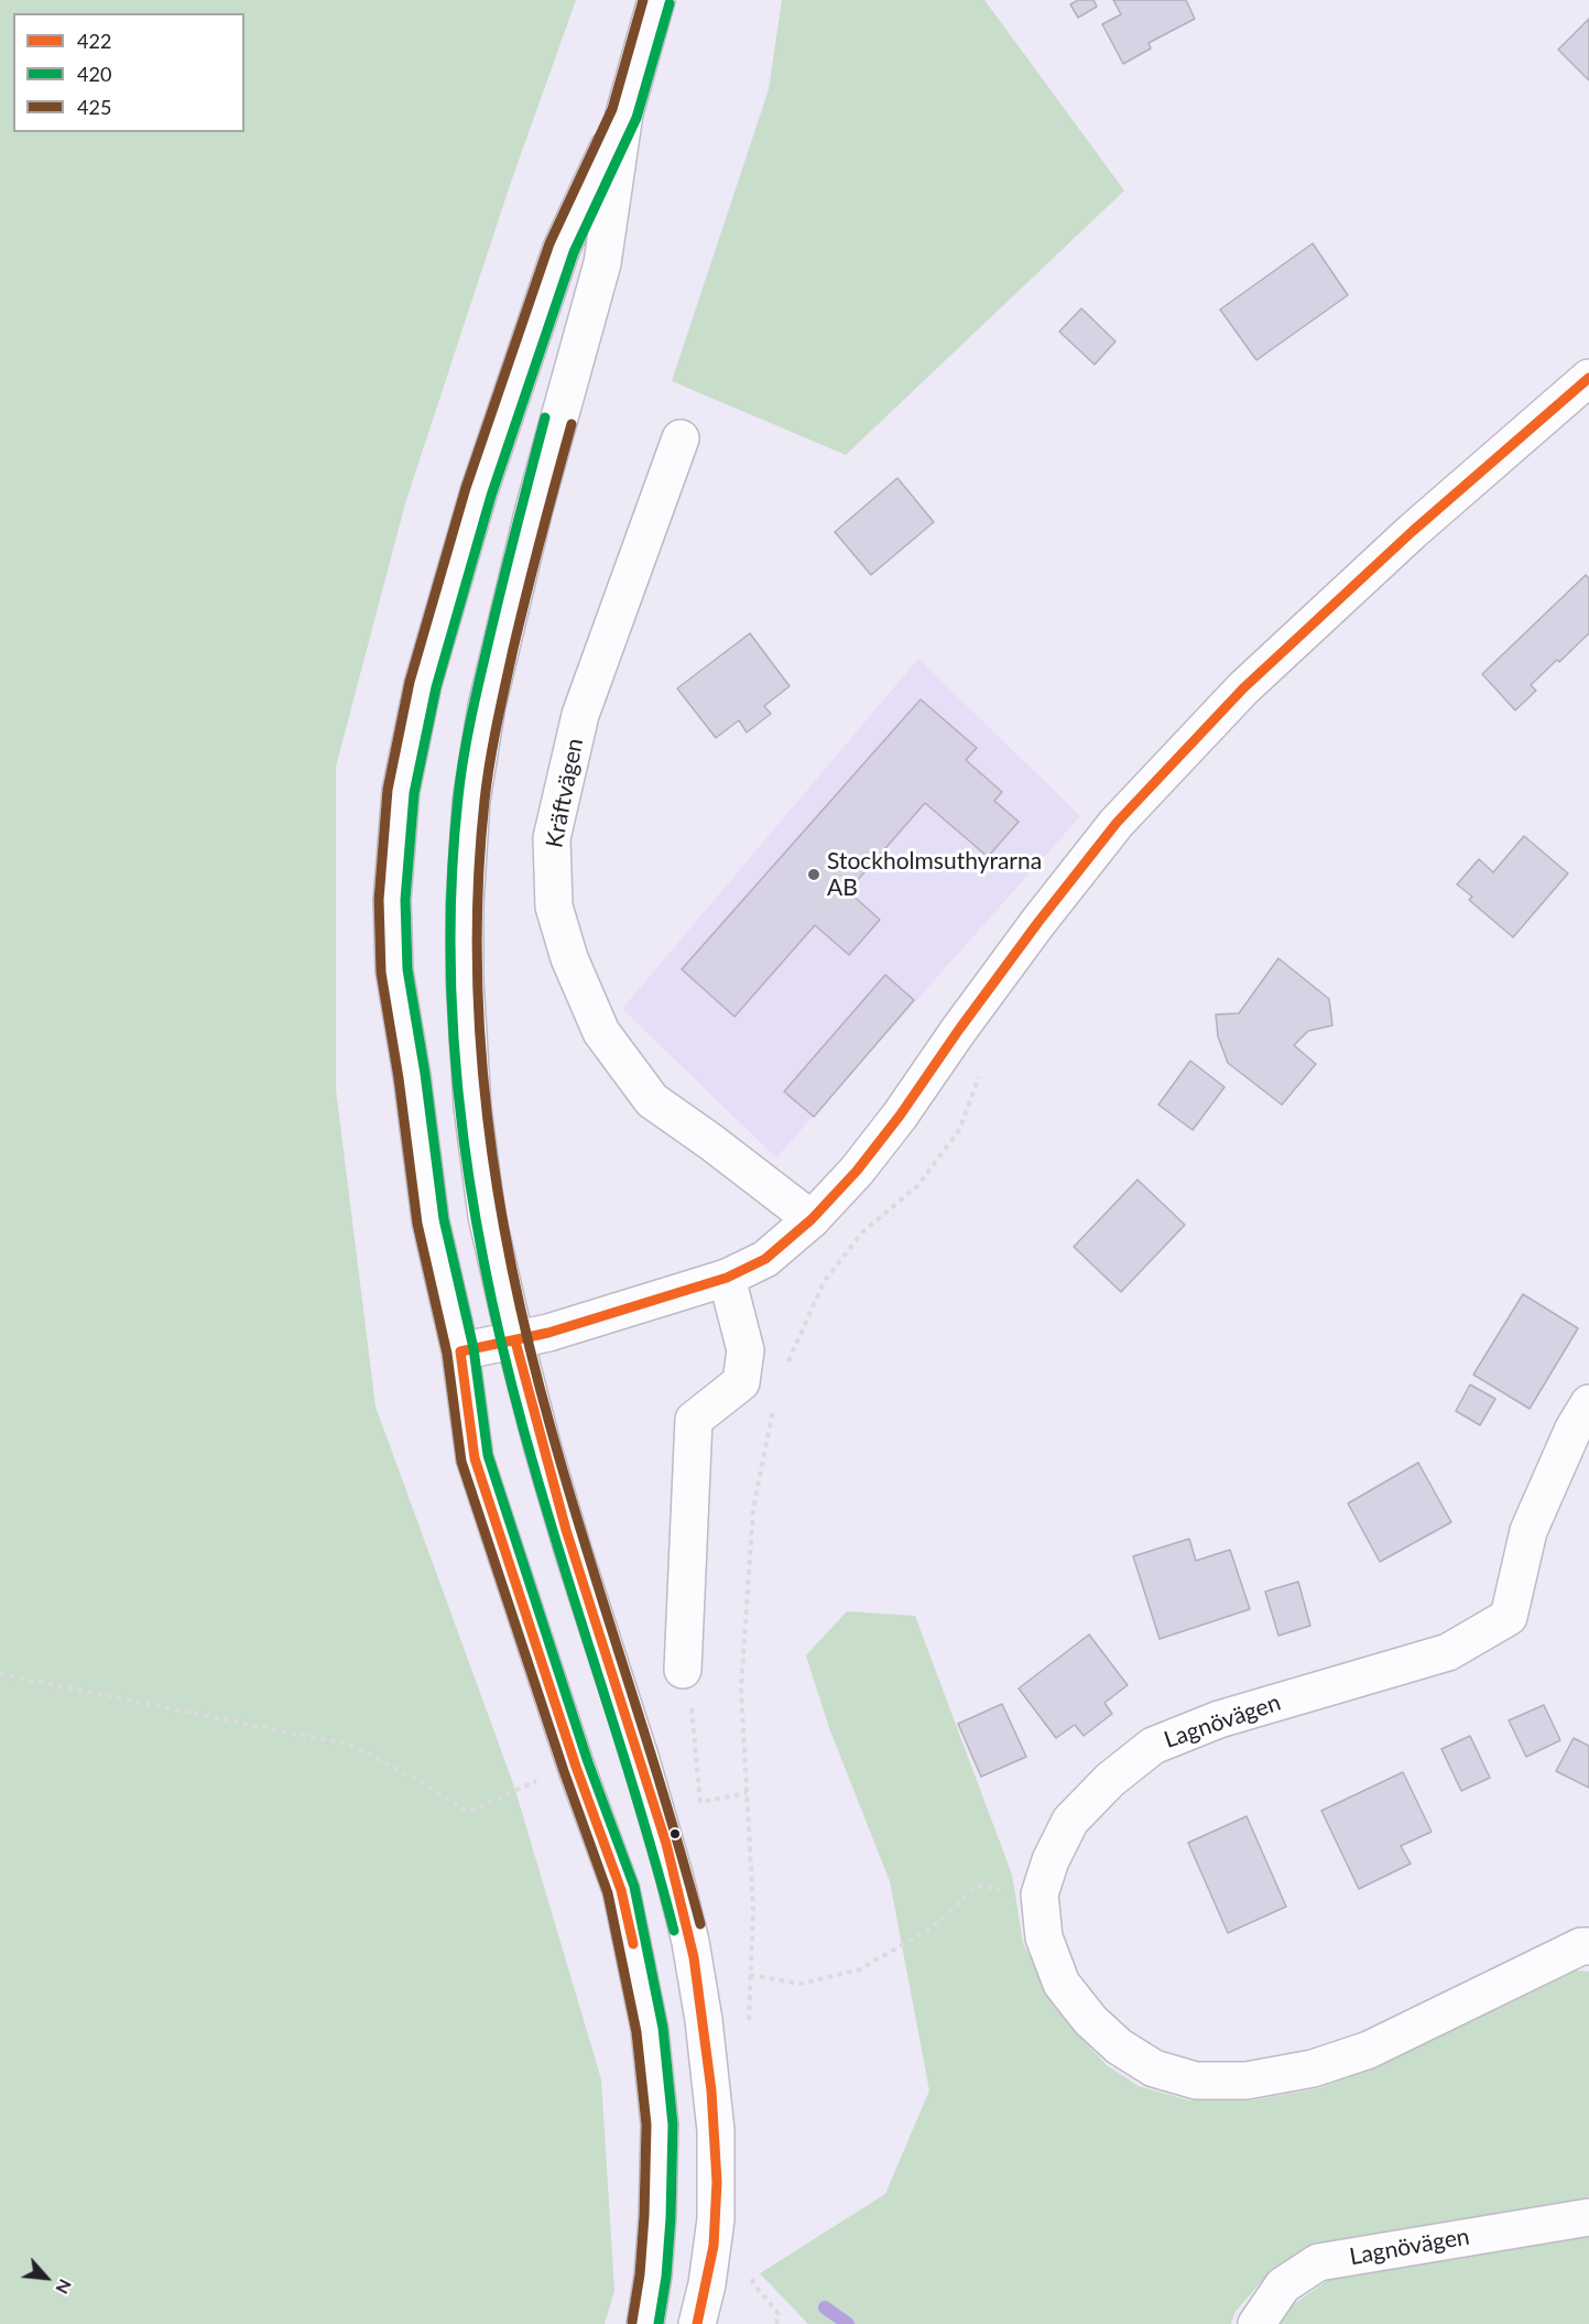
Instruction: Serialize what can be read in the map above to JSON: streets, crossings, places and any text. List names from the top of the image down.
{
  "streets": {
    "main road": ["Kräftvägen", "Lagnövägen"]
  },
  "places": ["Stockholmsuthyrarna AB"],
  "lines": ["transit line 425", "transit line 420", "transit line 422"],
  "legend": ["422", "420", "425"],
  "north": "bottom right"
}
